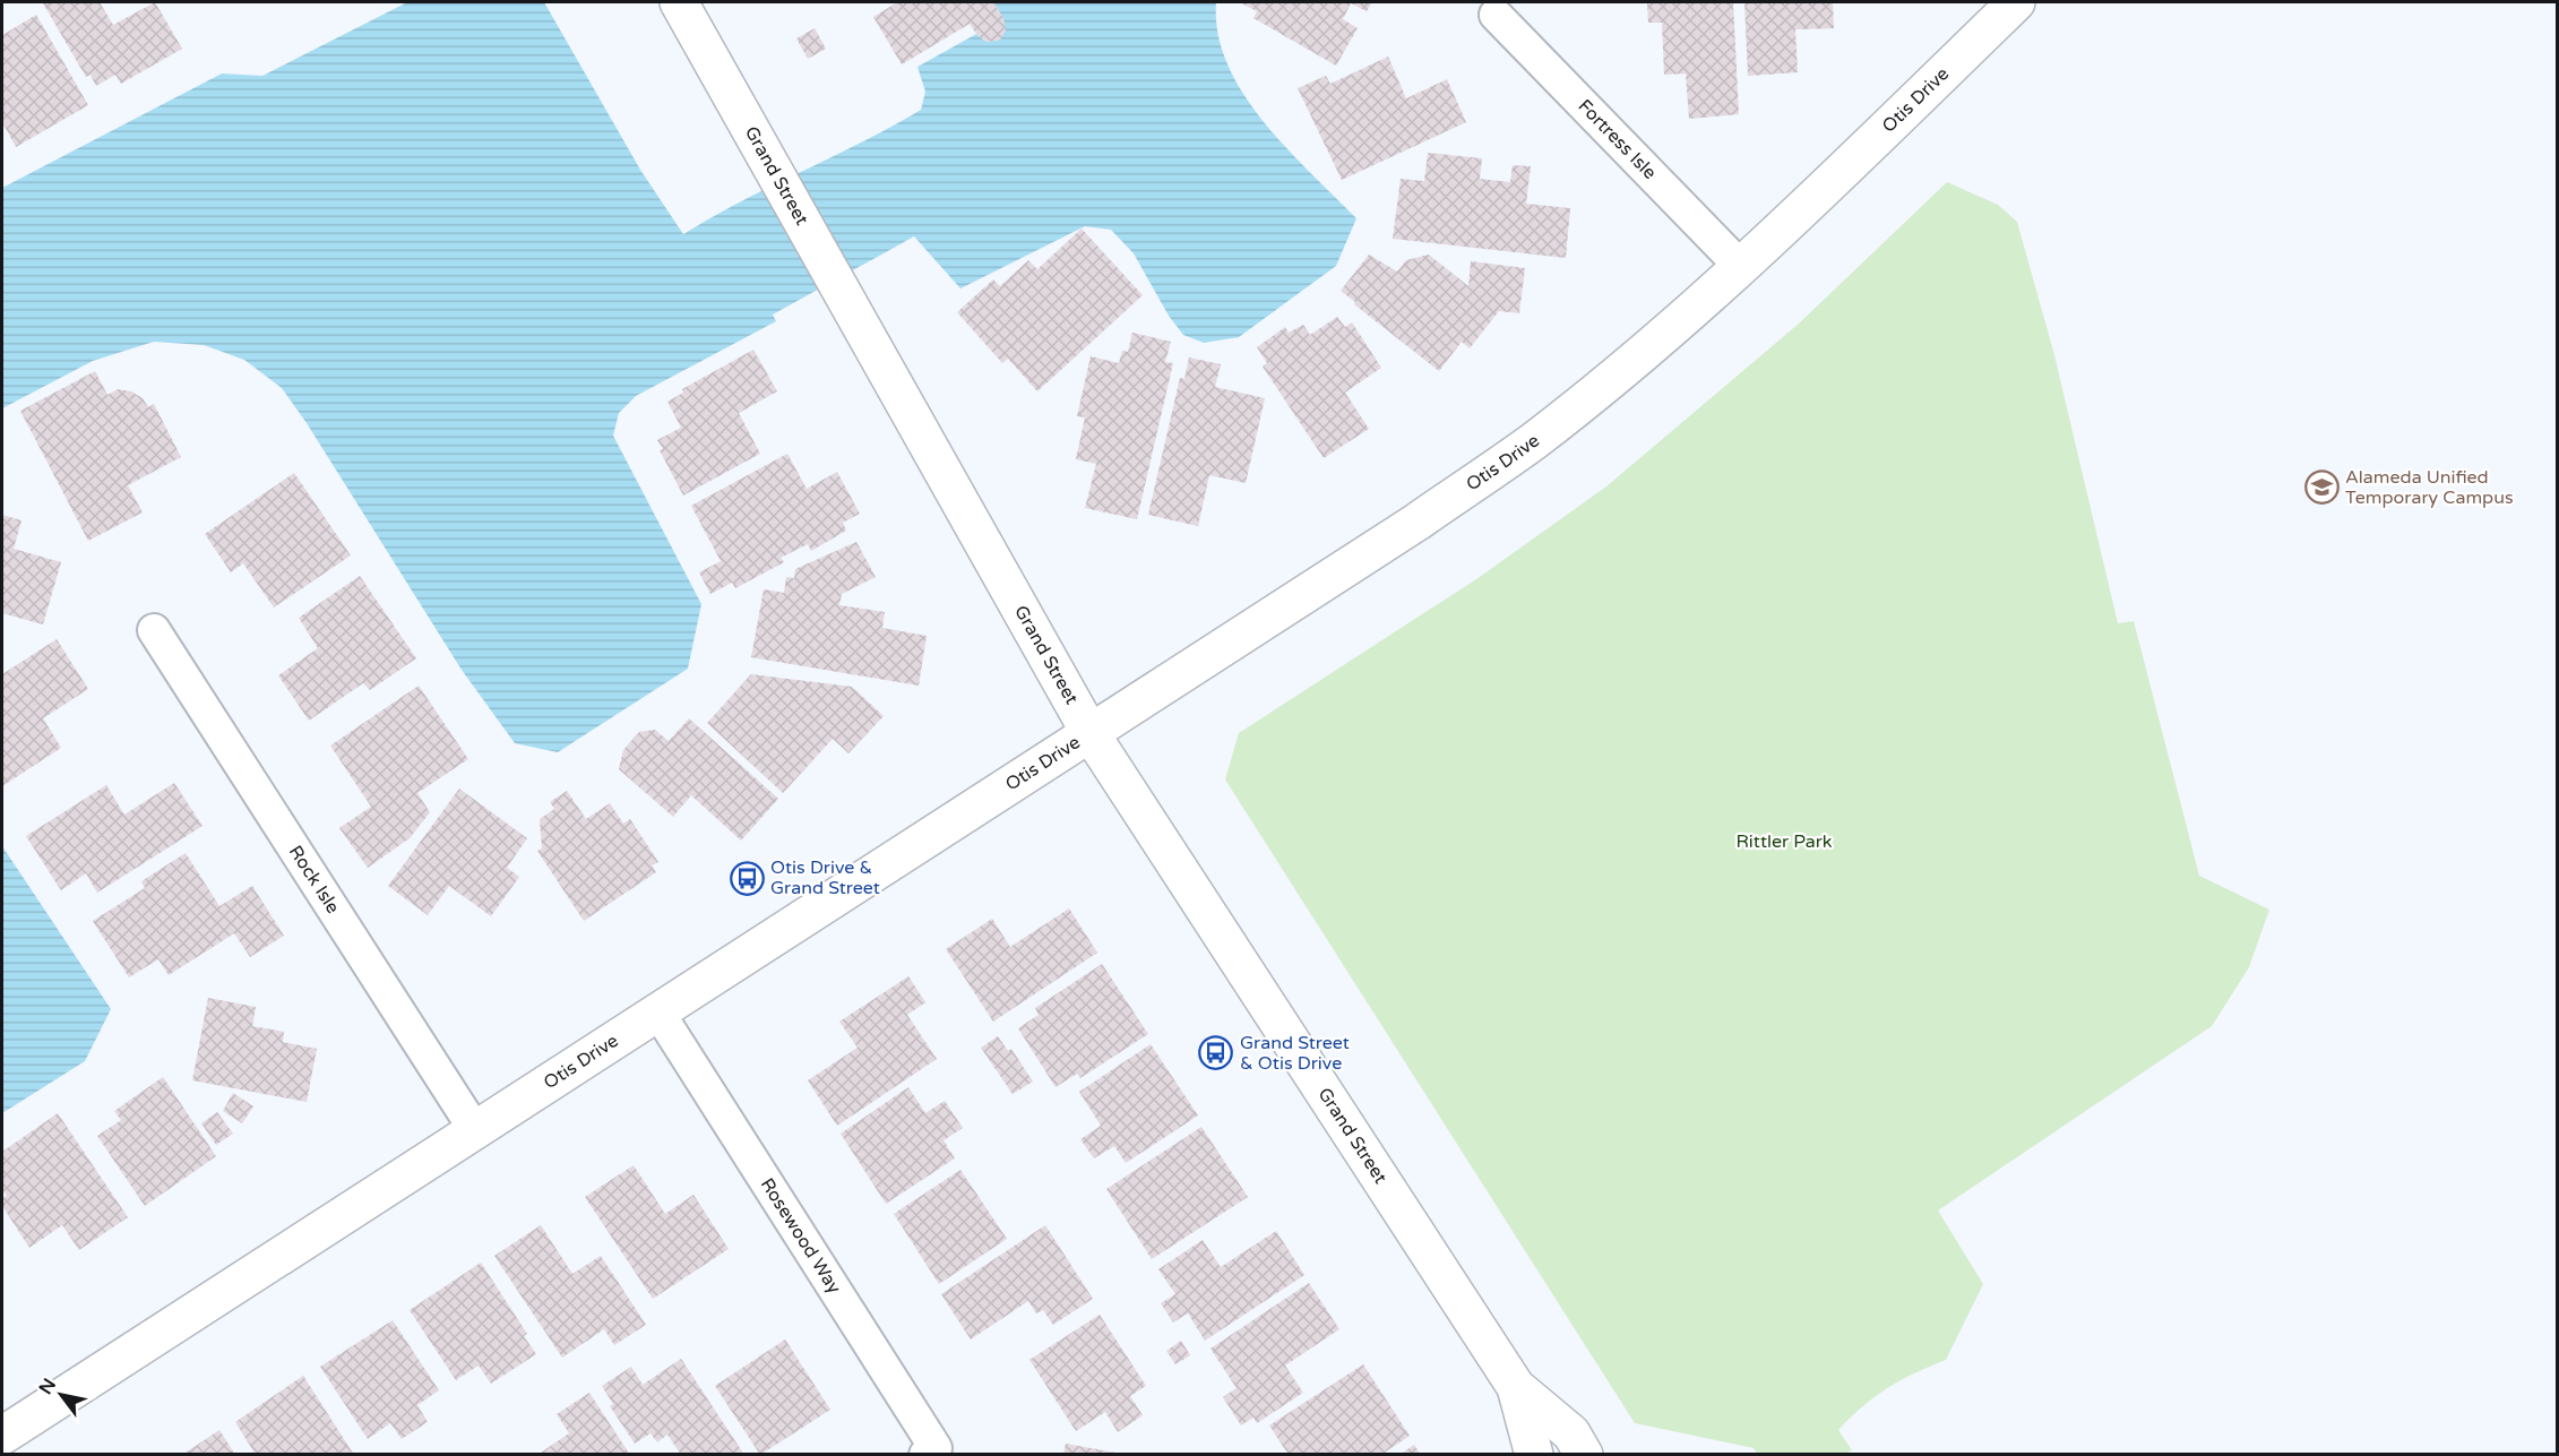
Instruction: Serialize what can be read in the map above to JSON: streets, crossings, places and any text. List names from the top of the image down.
{
  "streets": {
    "main road": ["Otis Drive", "Grand Street"],
    "street": ["Fortress Isle", "Rock Isle", "Rosewood Way"]
  },
  "crossings": [
    ["Otis Drive", "Fortress Isle"],
    ["Otis Drive", "Grand Street"],
    ["Otis Drive", "Rock Isle"],
    ["Otis Drive", "Rosewood Way"]
  ],
  "parks": ["Rittler Park"],
  "places": {
    "school or university": ["Alameda Unified Temporary Campus"],
    "bus stop": ["Otis Drive & Grand Street", "Grand Street & Otis Drive"]
  },
  "north": "top left"
}
